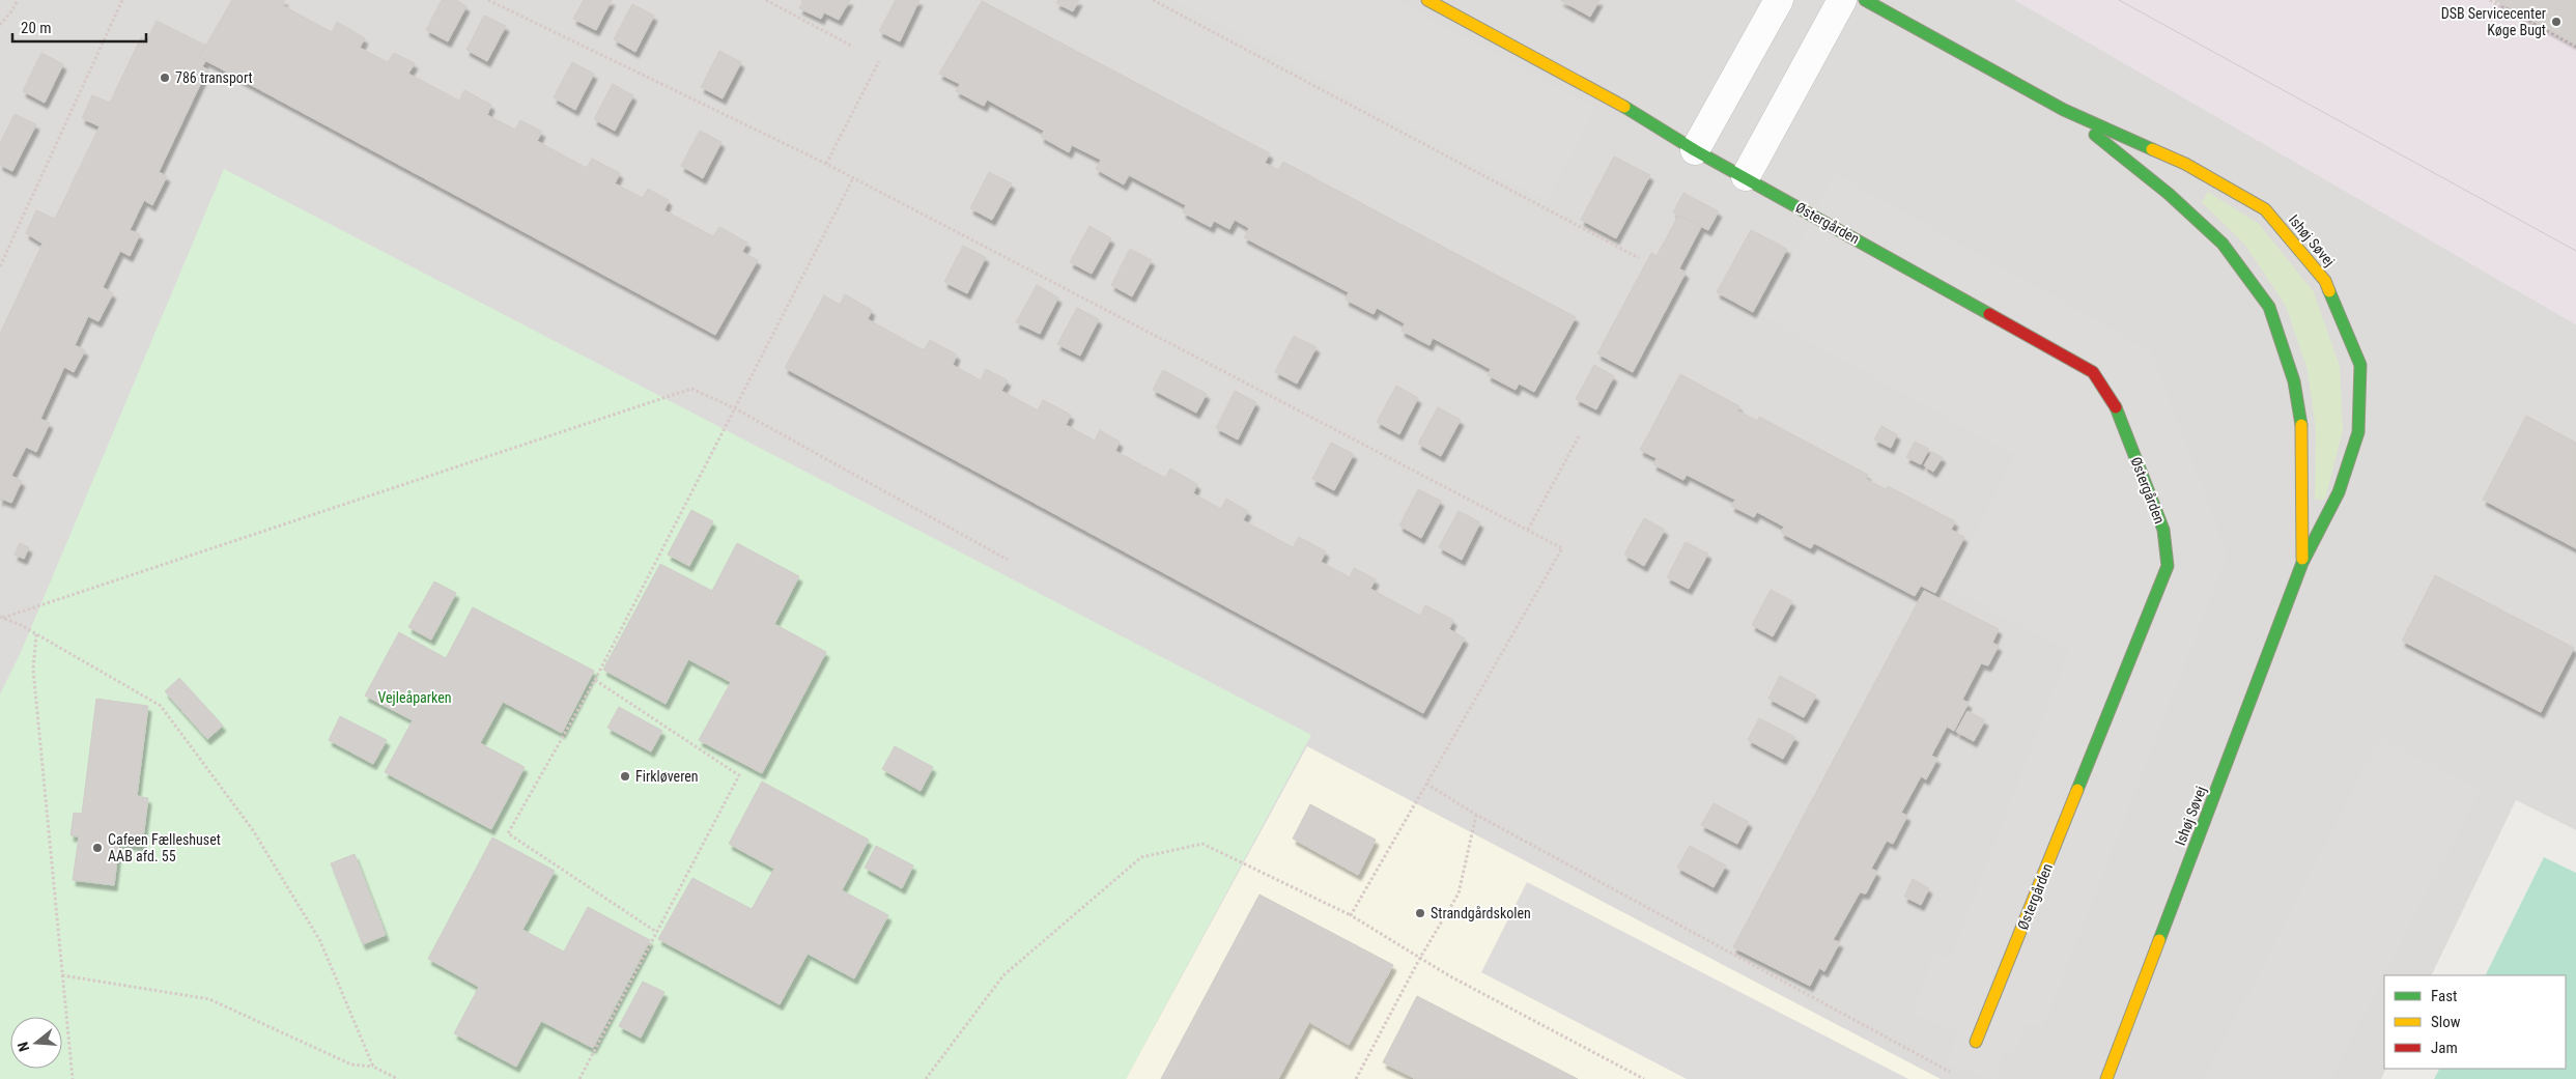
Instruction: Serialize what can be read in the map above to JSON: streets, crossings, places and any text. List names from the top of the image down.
{
  "streets": {
    "street": ["Østergården", "Ishøj Søvej"]
  },
  "parks": ["Vejleåparken"],
  "places": [
    "DSB Servicecenter Køge Bugt",
    "786 transport",
    "Firkløveren",
    "Cafeen Fælleshuset AAB afd. 55",
    "Strandgårdskolen"
  ],
  "legend": ["Fast", "Slow", "Jam"],
  "scale_bar": "20 m",
  "north": "left"
}
